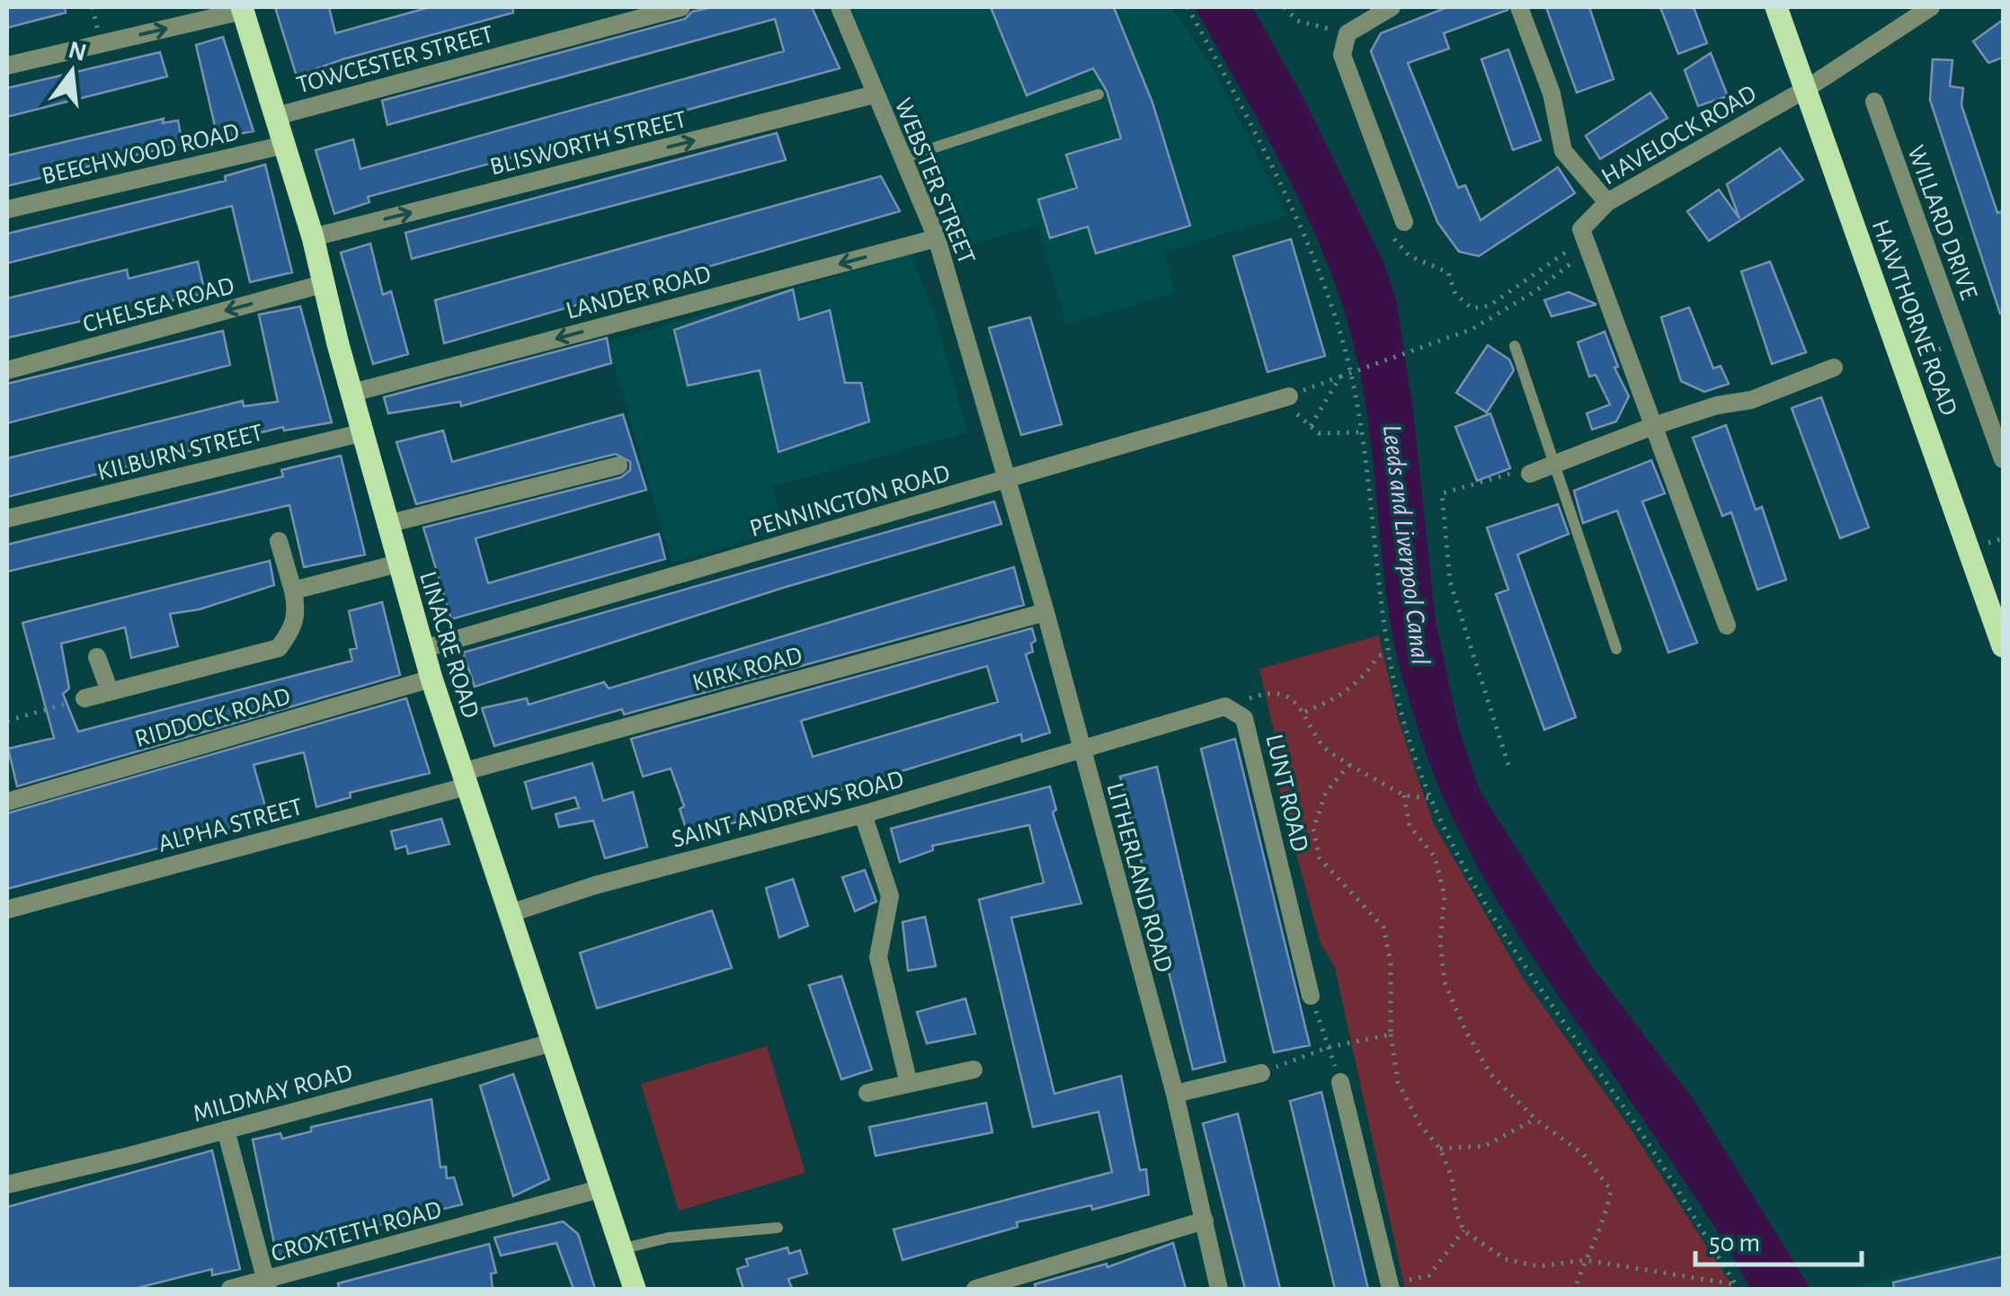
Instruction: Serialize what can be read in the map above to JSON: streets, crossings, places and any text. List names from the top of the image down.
{
  "streets": {
    "main road": ["HAWTHORNE ROAD", "LINACRE ROAD"],
    "street": [
      "TOWCESTER STREET",
      "HAVELOCK ROAD",
      "BLISWORTH STREET",
      "BEECHWOOD ROAD",
      "WEBSTER STREET",
      "WILLARD DRIVE",
      "LANDER ROAD",
      "CHELSEA ROAD",
      "KILBURN STREET",
      "PENNINGTON ROAD",
      "KIRK ROAD",
      "RIDDOCK ROAD",
      "LUNT ROAD",
      "SAINT ANDREWS ROAD",
      "ALPHA STREET",
      "LITHERLAND ROAD",
      "MILDMAY ROAD",
      "CROXTETH ROAD"
    ]
  },
  "crossings": [
    ["TOWCESTER STREET", "LINACRE ROAD"],
    ["HAVELOCK ROAD", "HAWTHORNE ROAD"],
    ["BLISWORTH STREET", "WEBSTER STREET"],
    ["BLISWORTH STREET", "LINACRE ROAD"],
    ["BEECHWOOD ROAD", "LINACRE ROAD"],
    ["WEBSTER STREET", "LANDER ROAD"],
    ["WEBSTER STREET", "PENNINGTON ROAD"],
    ["WEBSTER STREET", "LITHERLAND ROAD"],
    ["LANDER ROAD", "LINACRE ROAD"],
    ["CHELSEA ROAD", "LINACRE ROAD"],
    ["KILBURN STREET", "LINACRE ROAD"],
    ["PENNINGTON ROAD", "LINACRE ROAD"],
    ["PENNINGTON ROAD", "LITHERLAND ROAD"],
    ["LINACRE ROAD", "KIRK ROAD"],
    ["LINACRE ROAD", "RIDDOCK ROAD"],
    ["LINACRE ROAD", "SAINT ANDREWS ROAD"],
    ["LINACRE ROAD", "ALPHA STREET"],
    ["LINACRE ROAD", "MILDMAY ROAD"],
    ["LINACRE ROAD", "CROXTETH ROAD"],
    ["KIRK ROAD", "ALPHA STREET"],
    ["KIRK ROAD", "LITHERLAND ROAD"],
    ["SAINT ANDREWS ROAD", "LITHERLAND ROAD"]
  ],
  "one_way": ["BLISWORTH STREET", "CHELSEA ROAD"],
  "water": ["Leeds and Liverpool Canal"],
  "scale_bar": "50 m",
  "north": "top"
}
